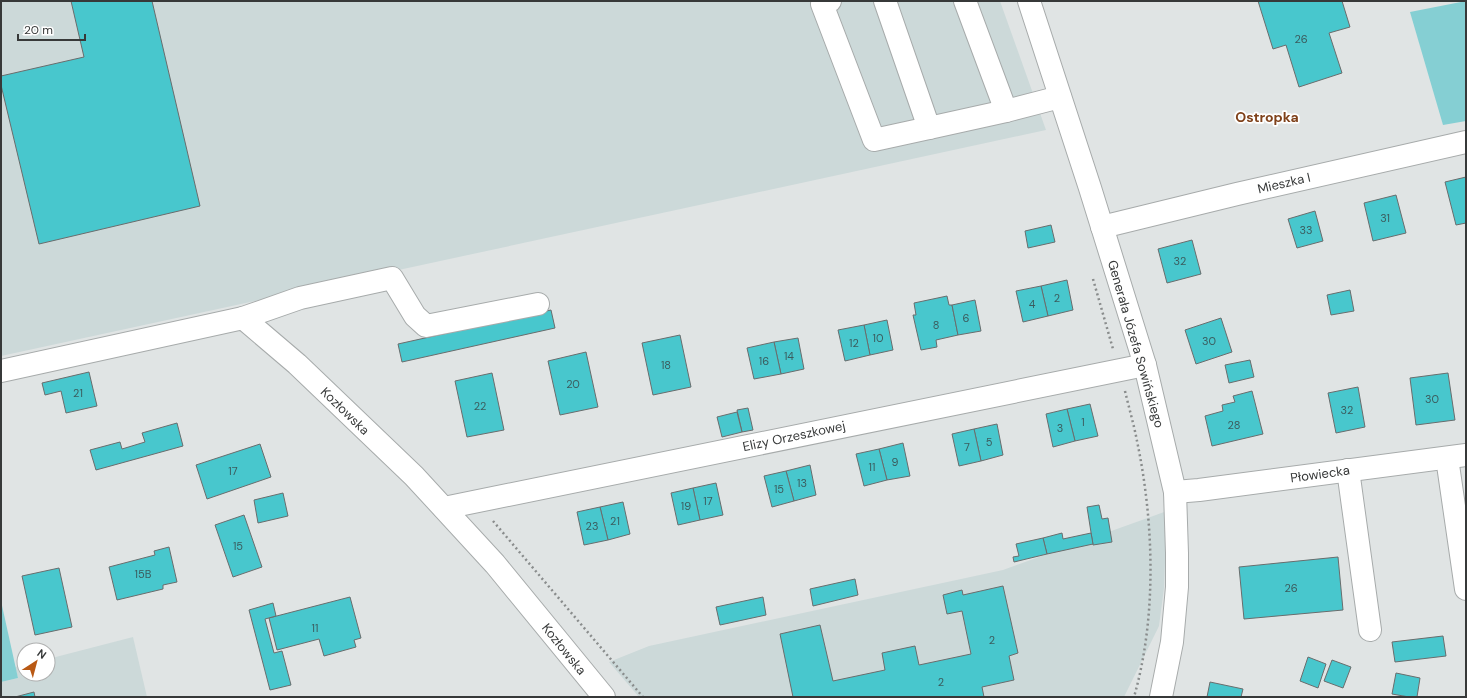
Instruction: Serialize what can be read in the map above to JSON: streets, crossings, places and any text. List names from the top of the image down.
{
  "streets": {
    "street": [
      "Mieszka I",
      "Generała Józefa Sowińskiego",
      "Kozłowska",
      "Elizy Orzeszkowej",
      "Płowiecka"
    ]
  },
  "crossings": [
    ["Mieszka I", "Generała Józefa Sowińskiego"],
    ["Generała Józefa Sowińskiego", "Elizy Orzeszkowej"],
    ["Generała Józefa Sowińskiego", "Płowiecka"],
    ["Kozłowska", "Elizy Orzeszkowej"]
  ],
  "districts": ["Ostropka"],
  "house_numbers": [
    "26",
    "31",
    "33",
    "32",
    "2",
    "4",
    "6",
    "8",
    "10",
    "30",
    "12",
    "14",
    "16",
    "18",
    "20",
    "21",
    "30",
    "22",
    "32",
    "1",
    "28",
    "3",
    "5",
    "7",
    "9",
    "11",
    "17",
    "13",
    "15",
    "17",
    "19",
    "21",
    "23",
    "15",
    "15B",
    "26",
    "11",
    "2",
    "2"
  ],
  "scale_bar": "20 m",
  "north": "top right"
}
